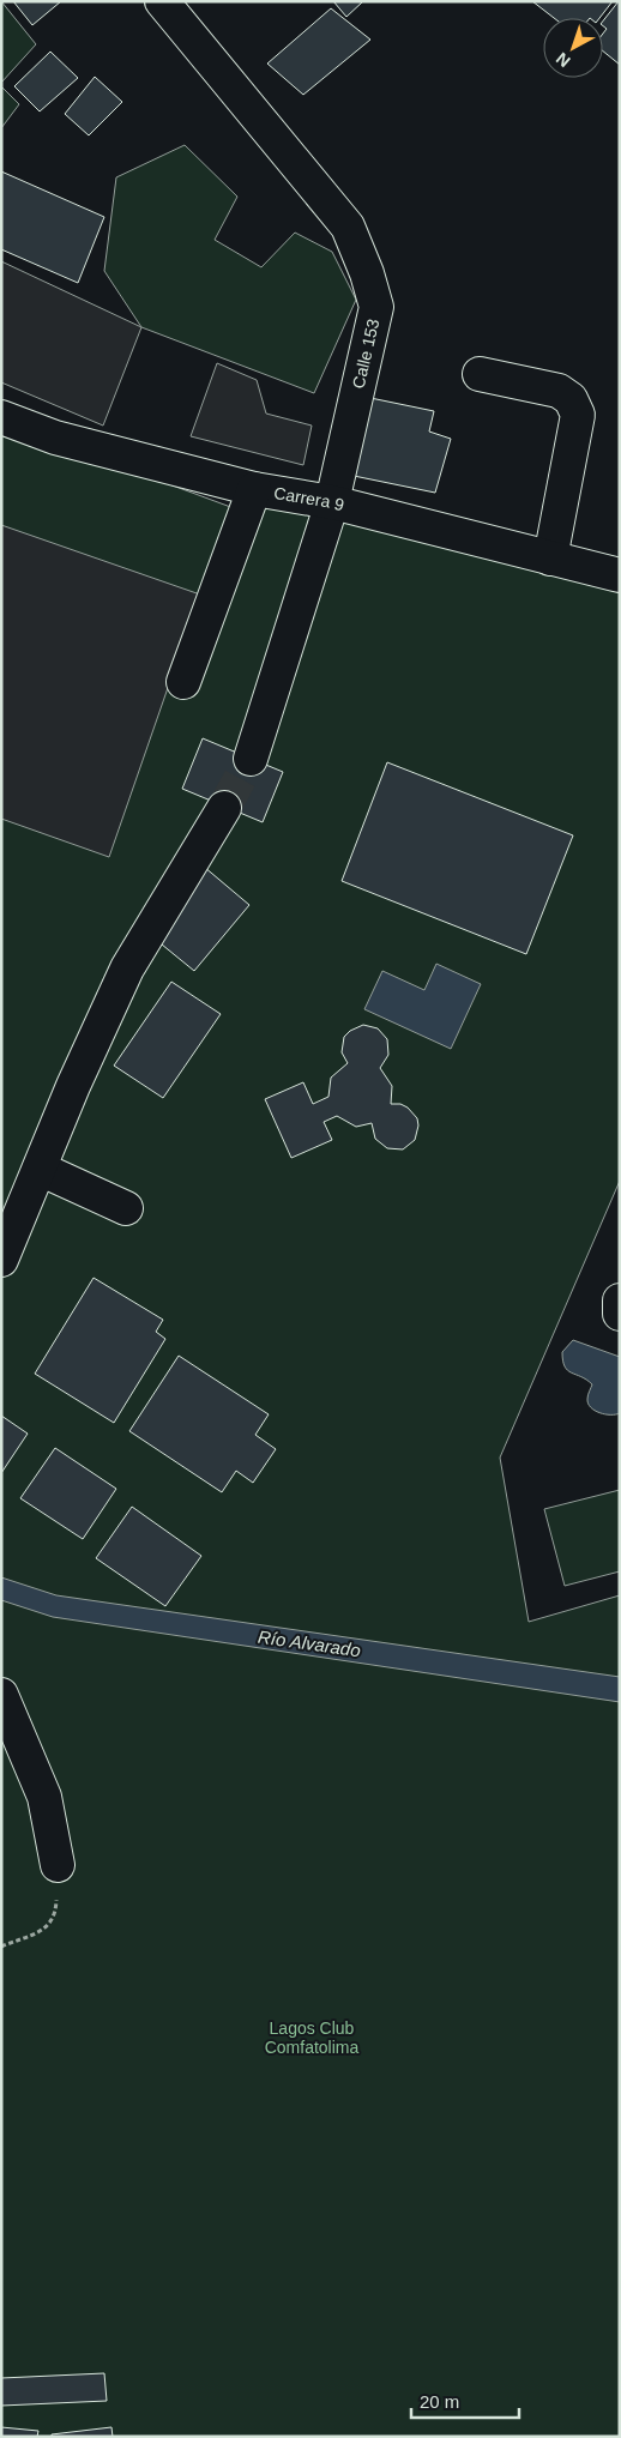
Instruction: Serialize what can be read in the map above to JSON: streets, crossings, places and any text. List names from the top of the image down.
{
  "streets": {
    "street": ["Calle 153", "Carrera 9"]
  },
  "crossings": [
    ["Calle 153", "Carrera 9"]
  ],
  "water": ["Río Alvarado"],
  "parks": ["Lagos Club Comfatolima"],
  "scale_bar": "20 m",
  "north": "bottom left"
}
